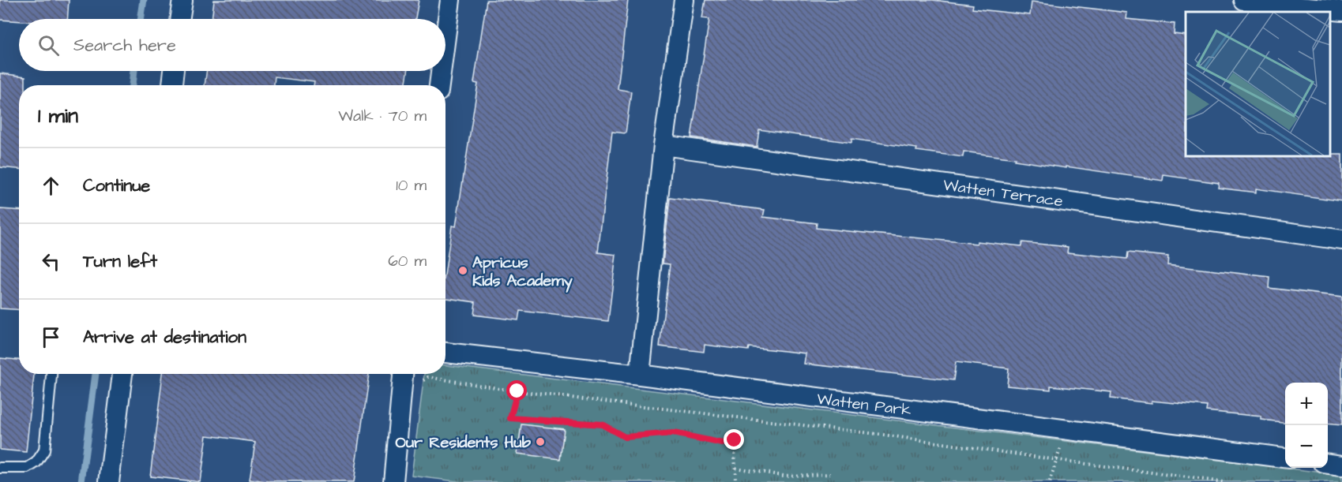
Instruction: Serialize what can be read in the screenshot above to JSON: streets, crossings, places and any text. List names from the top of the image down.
{
  "streets": {
    "street": ["Watten Terrace", "Watten Park"]
  },
  "places": ["Apricus Kids Academy", "Our Residents Hub"],
  "page": {
    "search": "Search here",
    "heading": ["1 min", "Walk · 70 m"],
    "list": [
      ["Continue", "10 m"],
      ["Turn left", "60 m"],
      "Arrive at destination"
    ],
    "map_buttons": ["+", "−"]
  }
}
